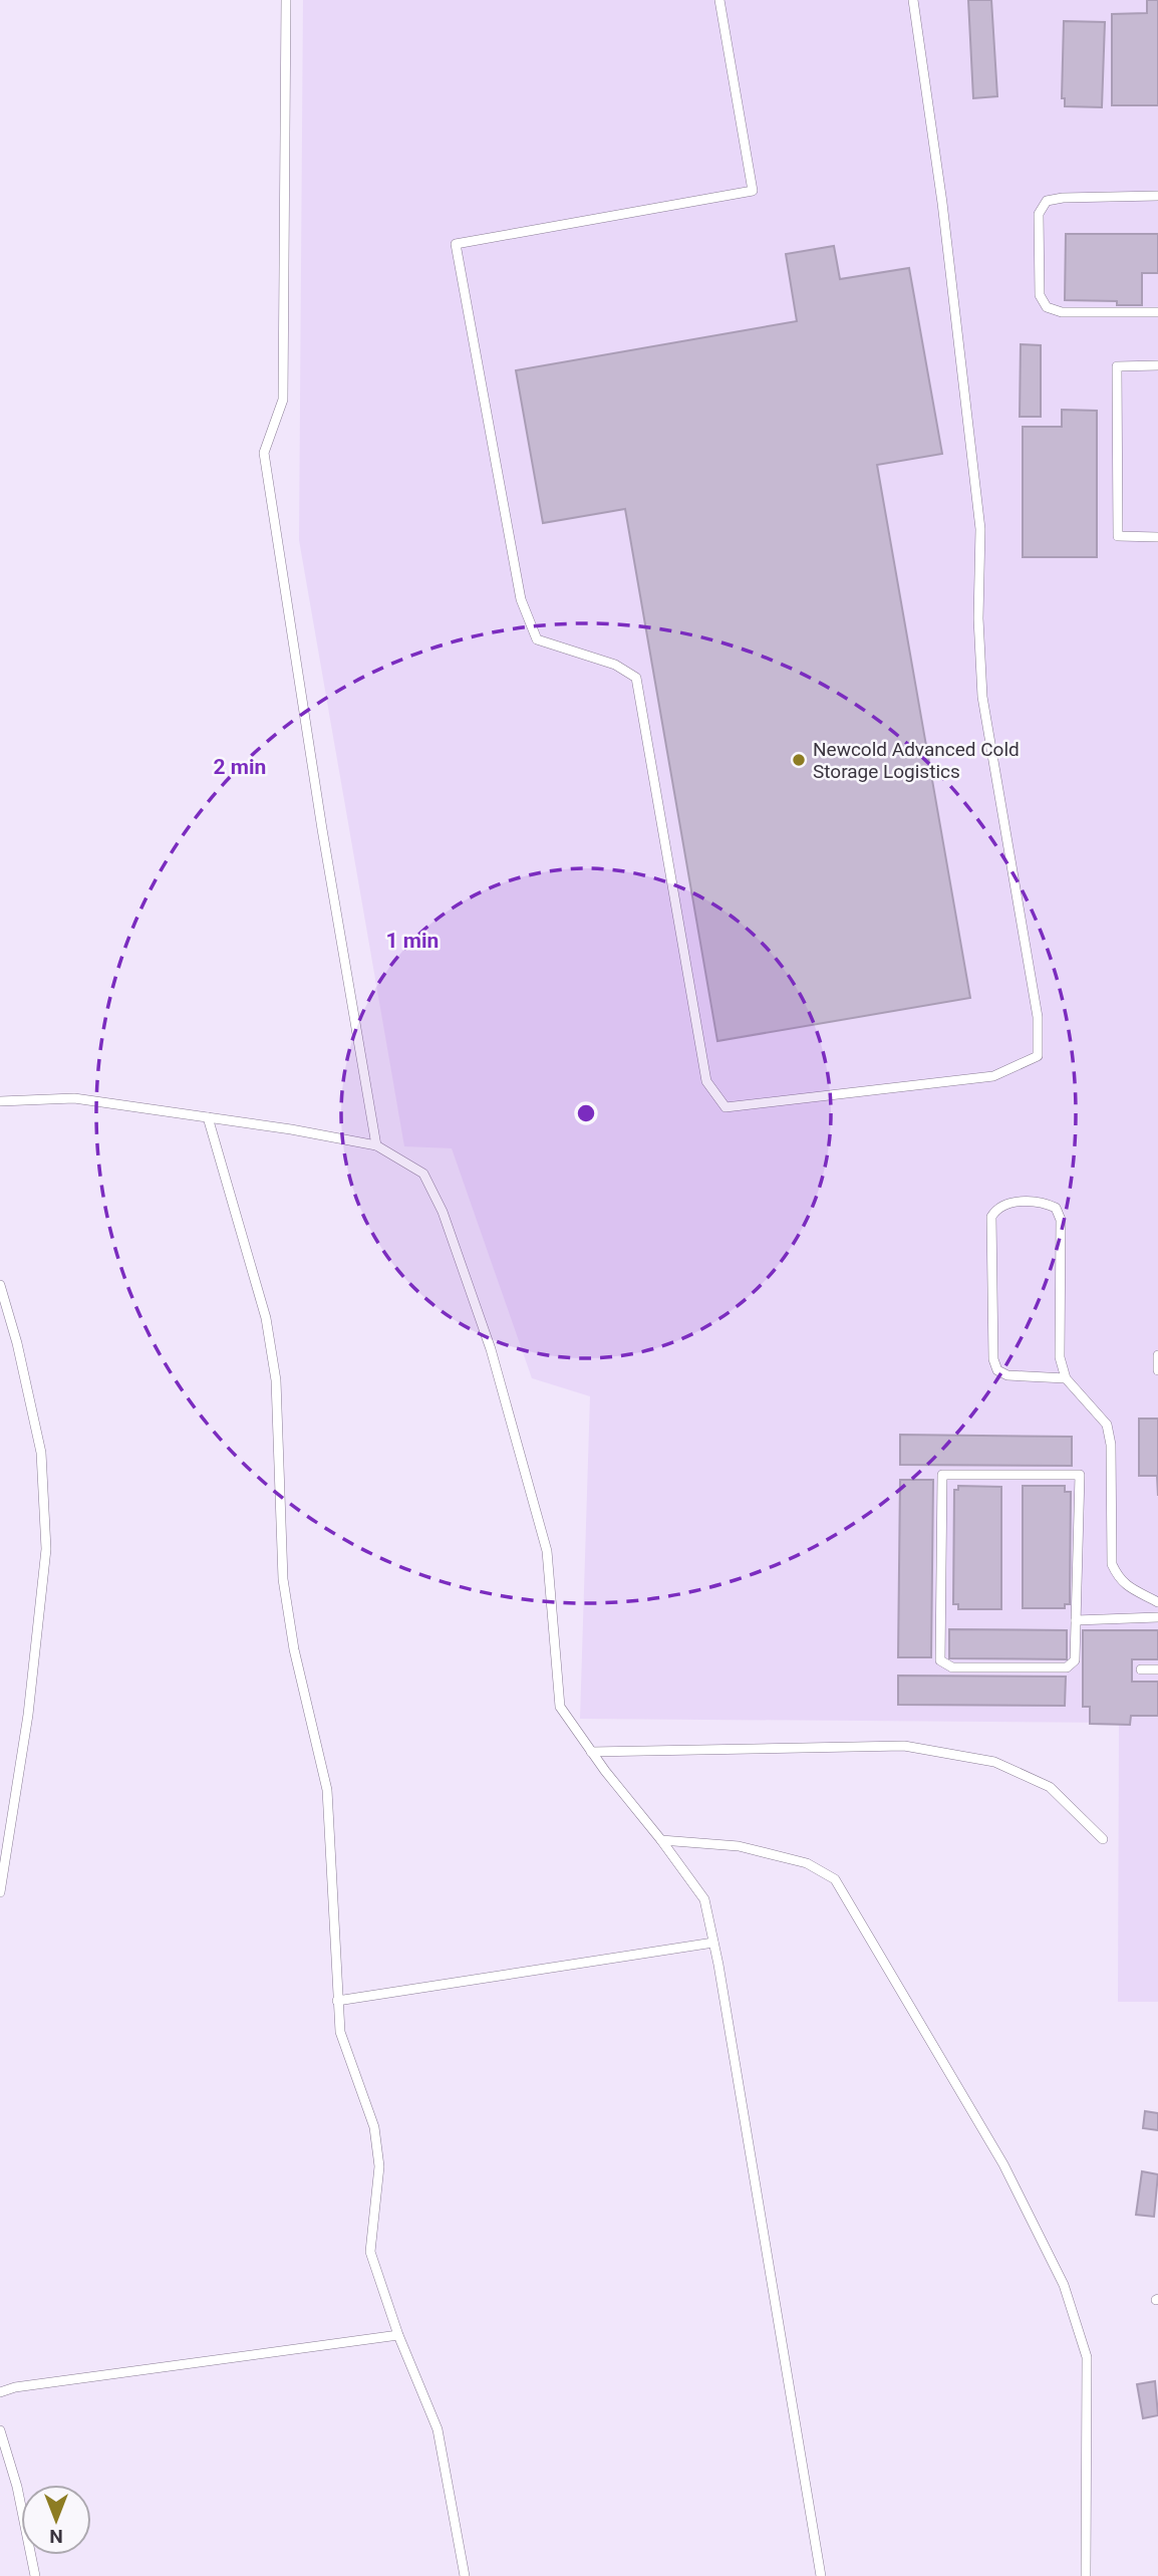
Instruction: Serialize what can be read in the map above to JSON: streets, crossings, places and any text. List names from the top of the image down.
{
  "places": ["Newcold Advanced Cold Storage Logistics"],
  "north": "bottom",
  "rings": ["2 min", "1 min"]
}
